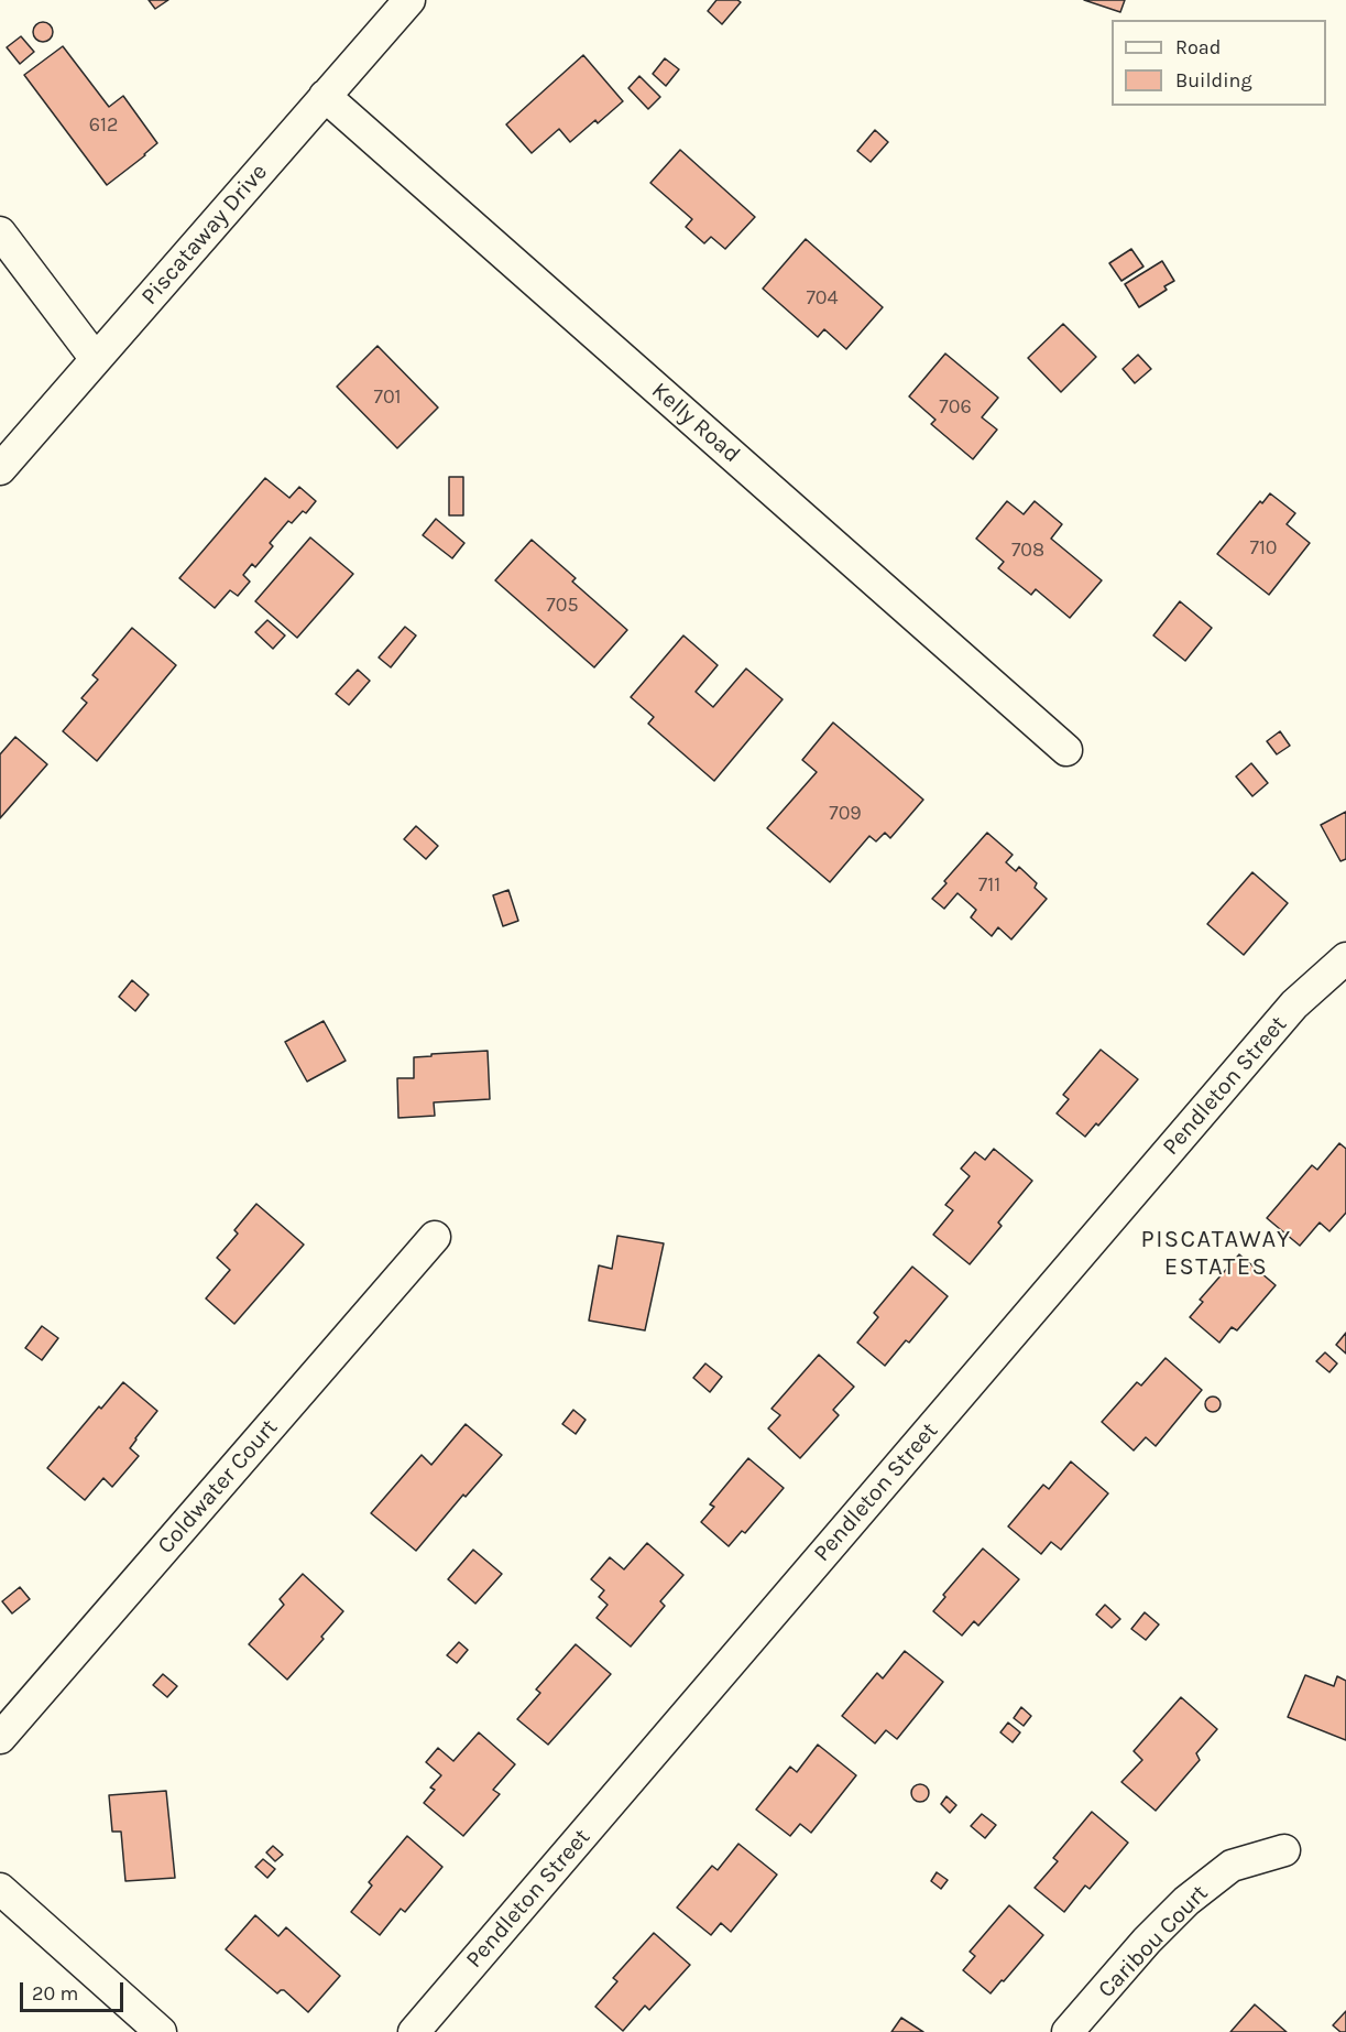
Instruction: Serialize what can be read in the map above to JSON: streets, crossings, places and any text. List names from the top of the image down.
{
  "streets": {
    "street": [
      "Piscataway Drive",
      "Kelly Road",
      "Pendleton Street",
      "Coldwater Court",
      "Caribou Court"
    ]
  },
  "crossings": [
    ["Piscataway Drive", "Kelly Road"]
  ],
  "districts": ["PISCATAWAY ESTATES"],
  "house_numbers": [
    "612",
    "704",
    "701",
    "706",
    "710",
    "708",
    "705",
    "709",
    "711"
  ],
  "legend": ["Road", "Building"],
  "scale_bar": "20 m"
}
